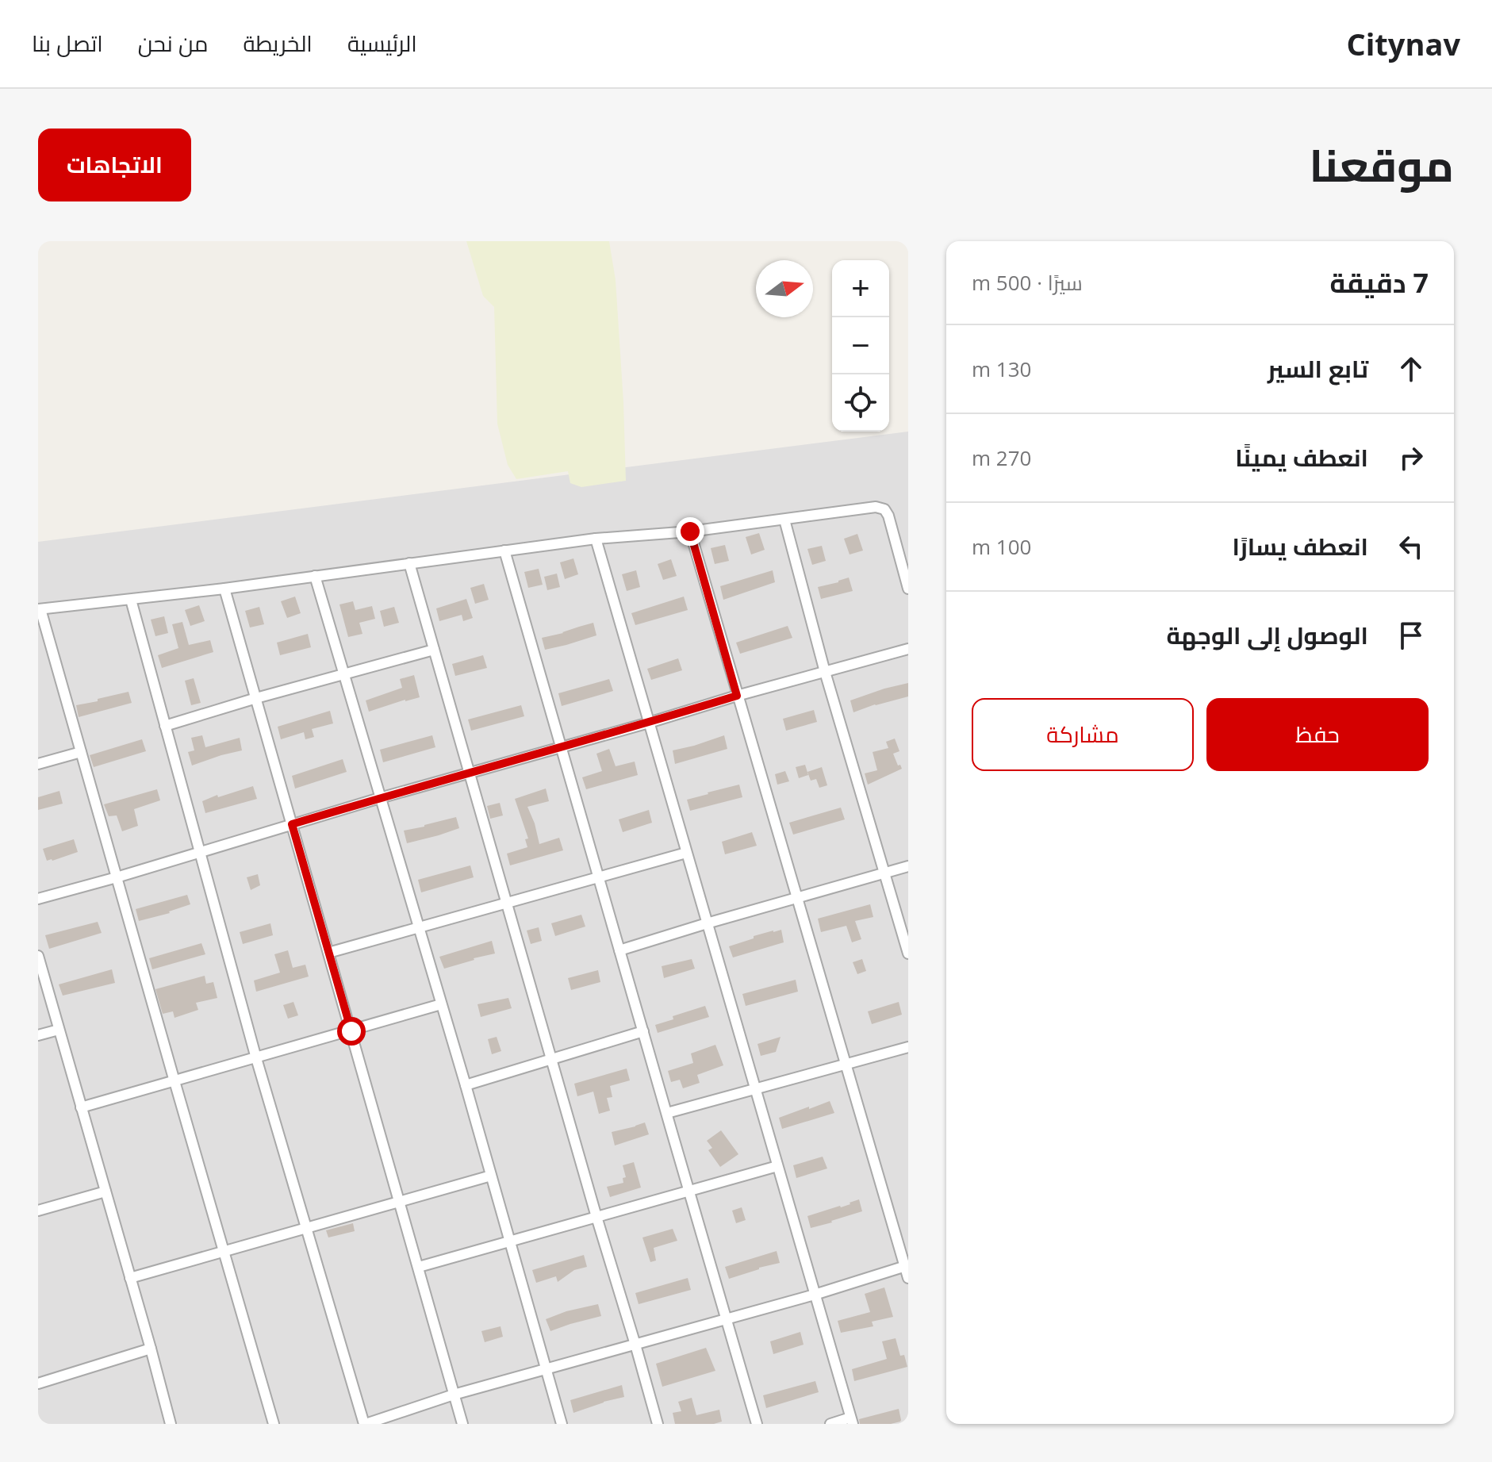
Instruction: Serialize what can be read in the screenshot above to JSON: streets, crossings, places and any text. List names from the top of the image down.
{
  "north": "right",
  "page": {
    "header": "Citynav",
    "nav": [
      "الرئيسية",
      "الخريطة",
      "من نحن",
      "اتصل بنا"
    ],
    "title": "موقعنا",
    "buttons": [
      "الاتجاهات",
      ["حفظ", "مشاركة"]
    ],
    "heading": ["7 دقيقة", "سيرًا · 500 m"],
    "map_buttons": ["+", "−"],
    "list": [
      ["تابع السير", "130 m"],
      ["انعطف يمينًا", "270 m"],
      ["انعطف يسارًا", "100 m"],
      "الوصول إلى الوجهة"
    ]
  }
}
